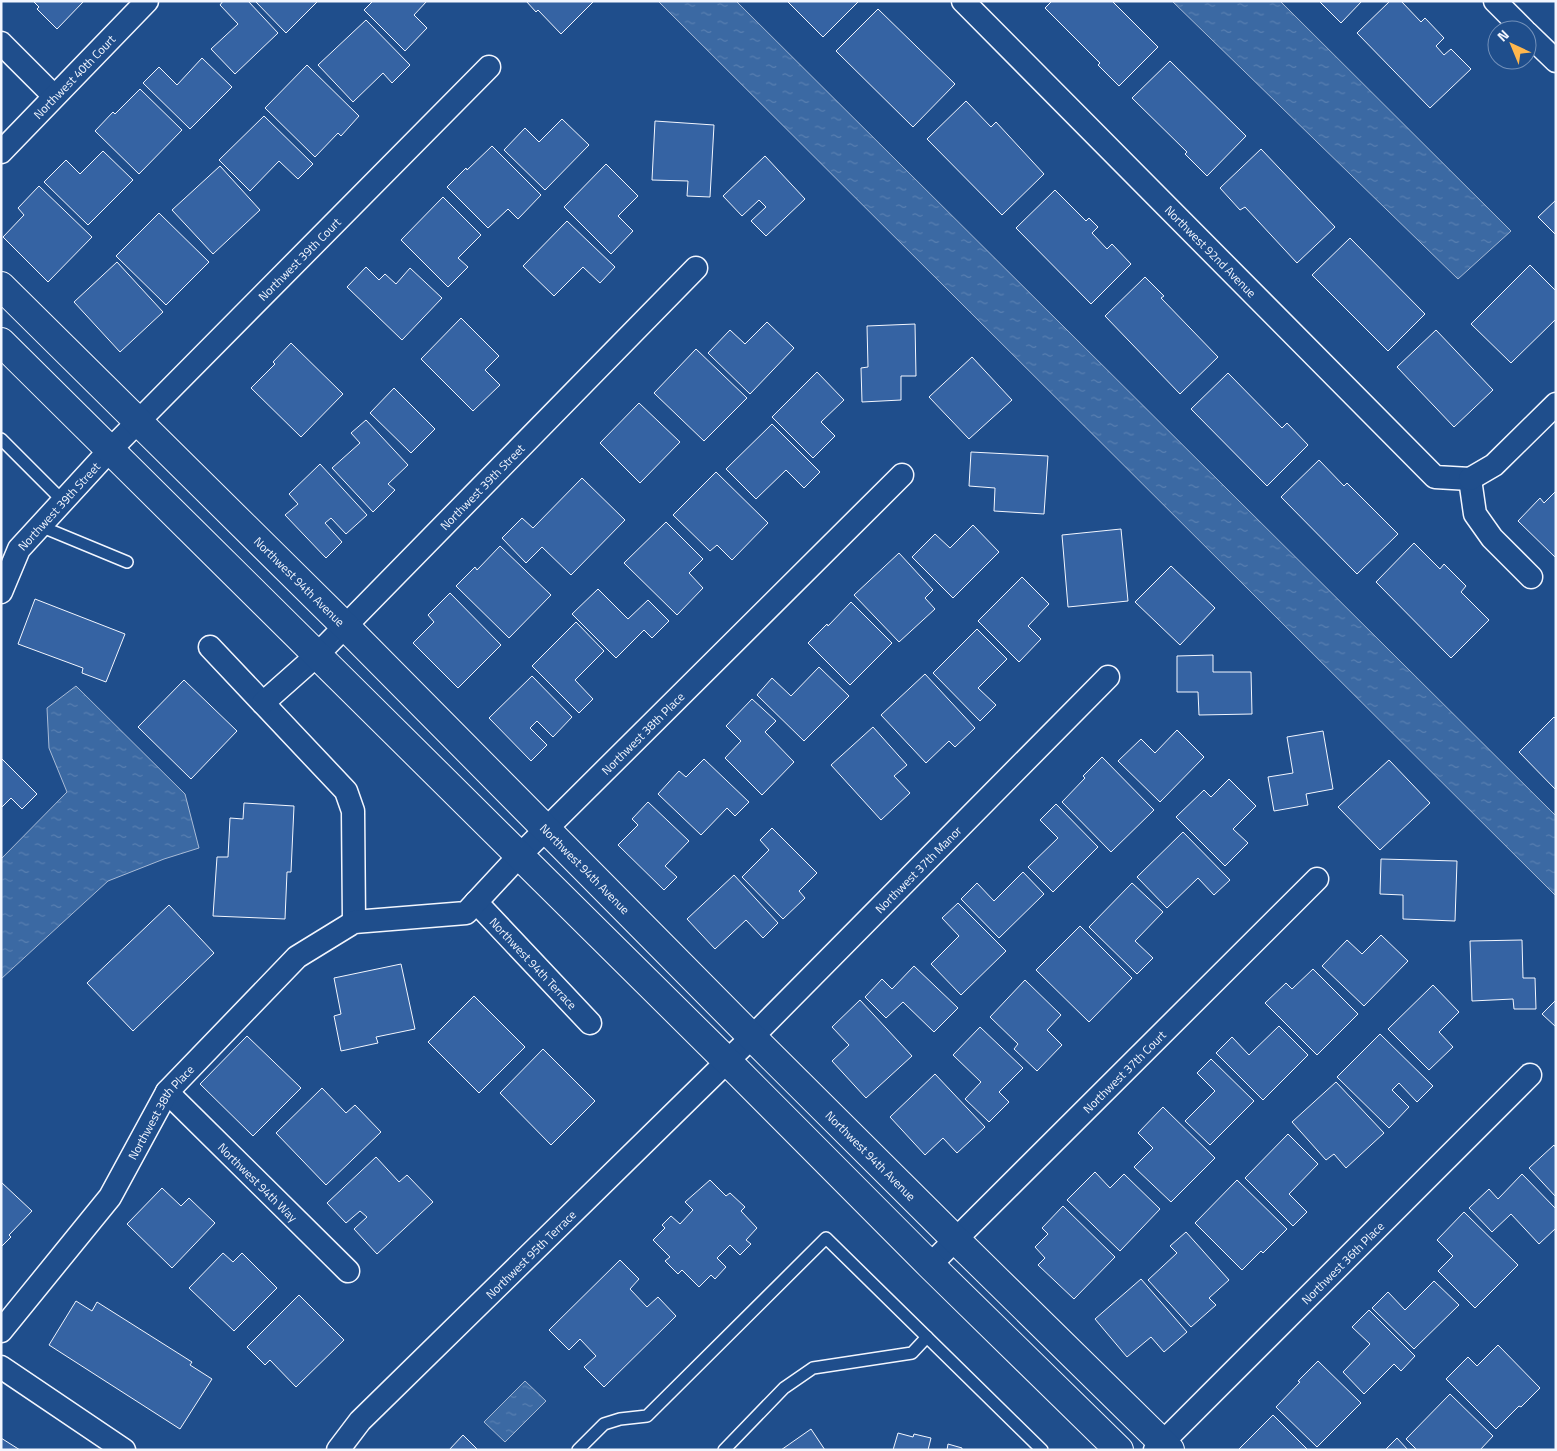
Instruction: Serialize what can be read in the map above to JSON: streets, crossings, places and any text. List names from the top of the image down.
{
  "streets": {
    "street": [
      "Northwest 40th Court",
      "Northwest 92nd Avenue",
      "Northwest 39th Court",
      "Northwest 39th Street",
      "Northwest 94th Avenue",
      "Northwest 38th Place",
      "Northwest 37th Manor",
      "Northwest 94th Terrace",
      "Northwest 37th Court",
      "Northwest 94th Way",
      "Northwest 95th Terrace",
      "Northwest 36th Place"
    ]
  },
  "crossings": [
    ["Northwest 39th Court", "Northwest 39th Street"],
    ["Northwest 39th Court", "Northwest 94th Avenue"],
    ["Northwest 39th Street", "Northwest 94th Avenue"],
    ["Northwest 94th Avenue", "Northwest 38th Place"],
    ["Northwest 94th Avenue", "Northwest 37th Manor"],
    ["Northwest 94th Avenue", "Northwest 37th Court"],
    ["Northwest 94th Avenue", "Northwest 36th Place"],
    ["Northwest 38th Place", "Northwest 94th Terrace"],
    ["Northwest 38th Place", "Northwest 94th Way"],
    ["Northwest 37th Manor", "Northwest 95th Terrace"]
  ],
  "north": "top left"
}
